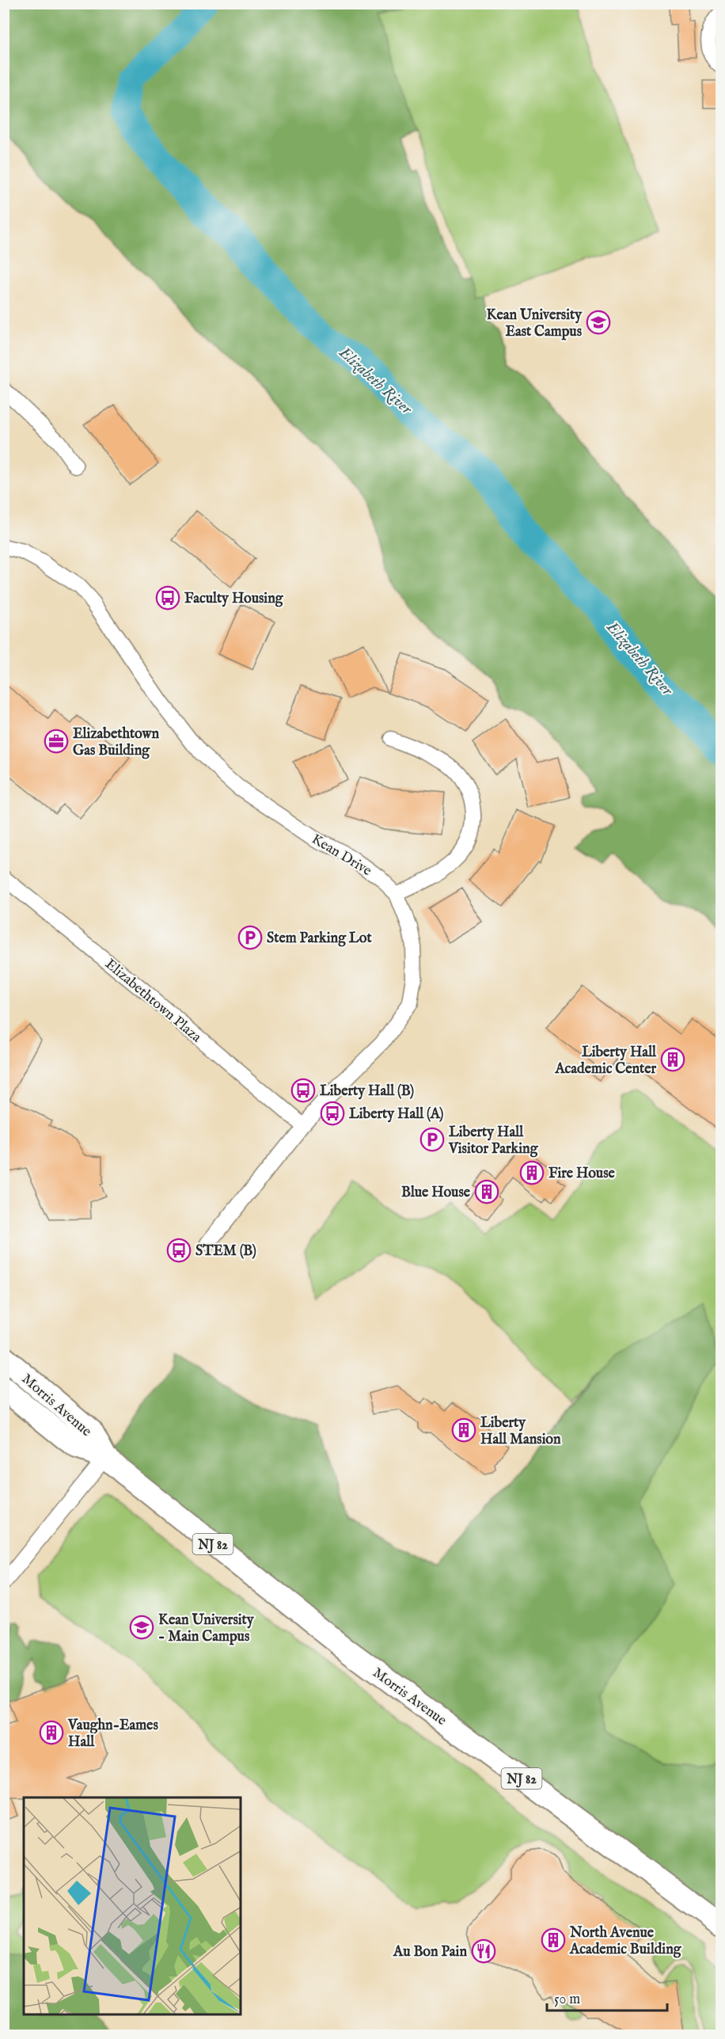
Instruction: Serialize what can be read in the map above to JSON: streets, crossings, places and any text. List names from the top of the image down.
{
  "streets": {
    "main road": ["Morris Avenue", "NJ 82"],
    "street": ["Kean Drive", "Elizabethtown Plaza"]
  },
  "crossings": [
    ["Kean Drive", "Elizabethtown Plaza"]
  ],
  "water": ["Elizabeth River"],
  "places": {
    "school or university": ["Kean University East Campus", "Kean University - Main Campus"],
    "bus stop": [
      "Faculty Housing",
      "Liberty Hall (B)",
      "Liberty Hall (A)",
      "STEM (B)"
    ],
    "office": ["Elizabethtown Gas Building"],
    "parking": ["Stem Parking Lot", "Liberty Hall Visitor Parking"],
    "building": [
      "Liberty Hall Academic Center",
      "Fire House",
      "Blue House",
      "Liberty Hall Mansion",
      "Vaughn-Eames Hall",
      "North Avenue Academic Building"
    ],
    "restaurant": ["Au Bon Pain"]
  },
  "scale_bar": "50 m"
}
